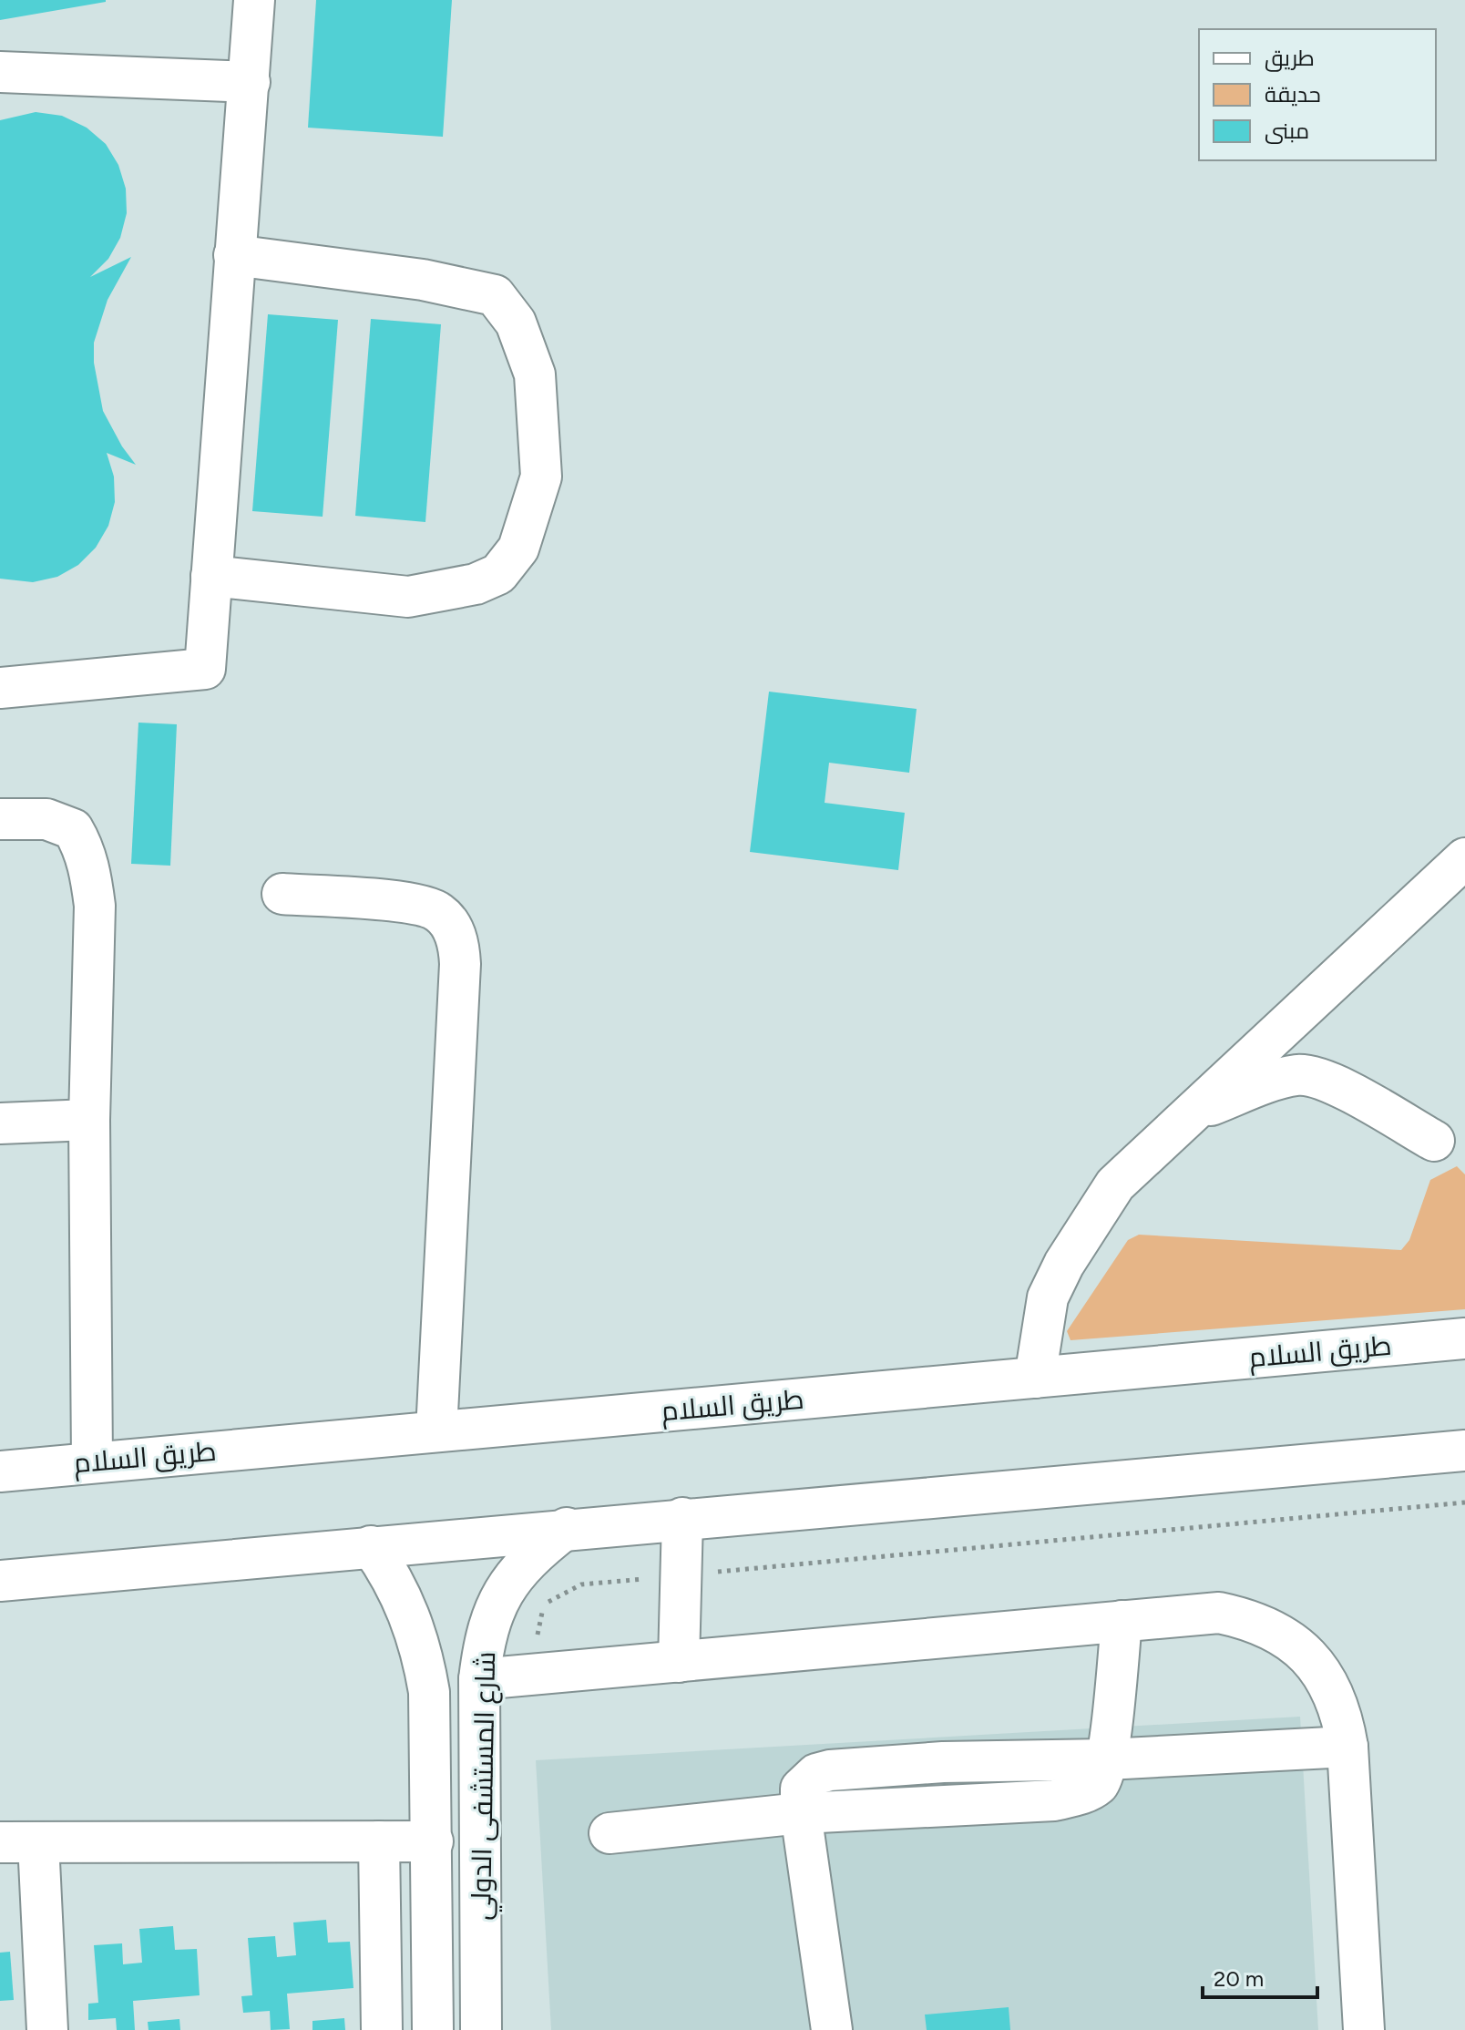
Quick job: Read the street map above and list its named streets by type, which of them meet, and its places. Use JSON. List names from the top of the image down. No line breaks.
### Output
{"streets":{"main road":["طريق السلام","شارع المستشفى الدولي"]},"legend":["طريق","حديقة","مبنى"],"scale_bar":"20 m"}
